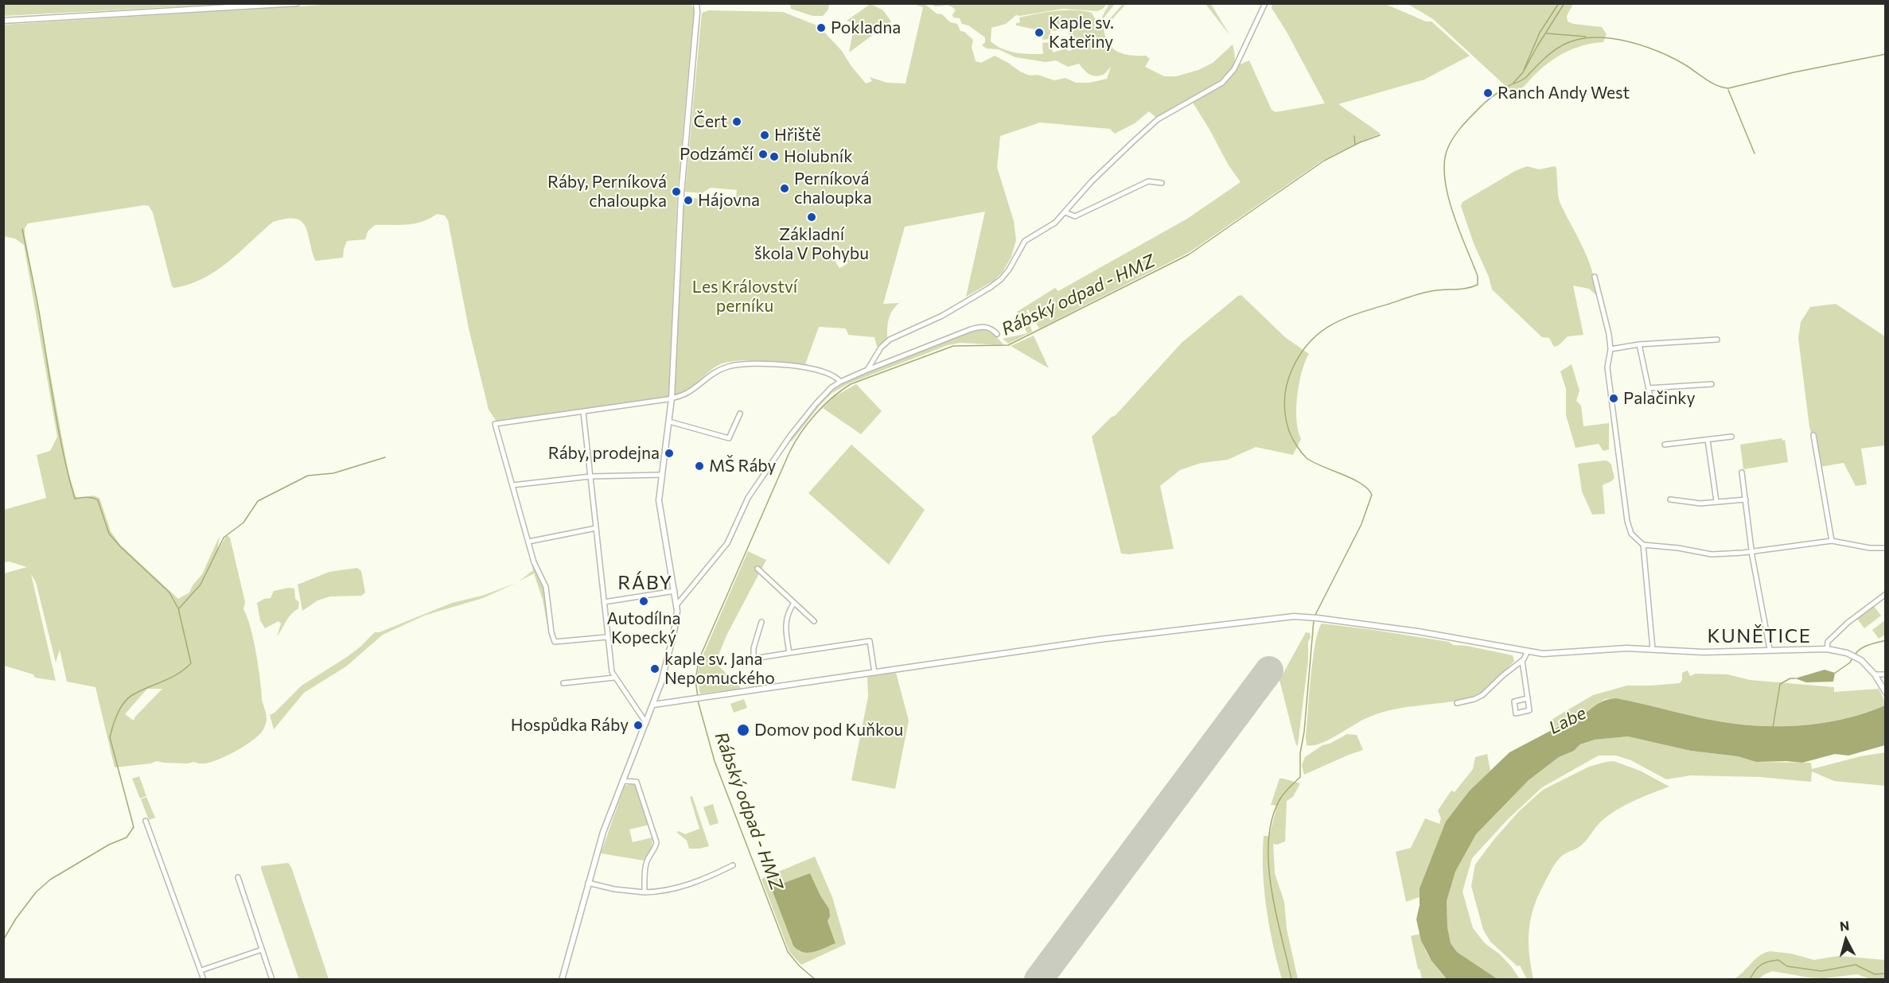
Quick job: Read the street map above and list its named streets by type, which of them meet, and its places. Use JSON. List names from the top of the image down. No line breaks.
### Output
{"districts":["RÁBY","KUNĚTICE"],"water":["Rábský odpad - HMZ","Labe"],"parks":["Les Království perníku"],"places":["Pokladna","Kaple sv. Kateřiny","Ranch Andy West","Čert","Hřiště","Podzámčí","Holubník","Perníková chaloupka","Ráby, Perníková chaloupka","Hájovna","Základní škola V Pohybu","Palačinky","Ráby, prodejna","MŠ Ráby","Autodílna Kopecký","kaple sv. Jana Nepomuckého","Hospůdka Ráby","Domov pod Kuňkou"],"north":"top"}
